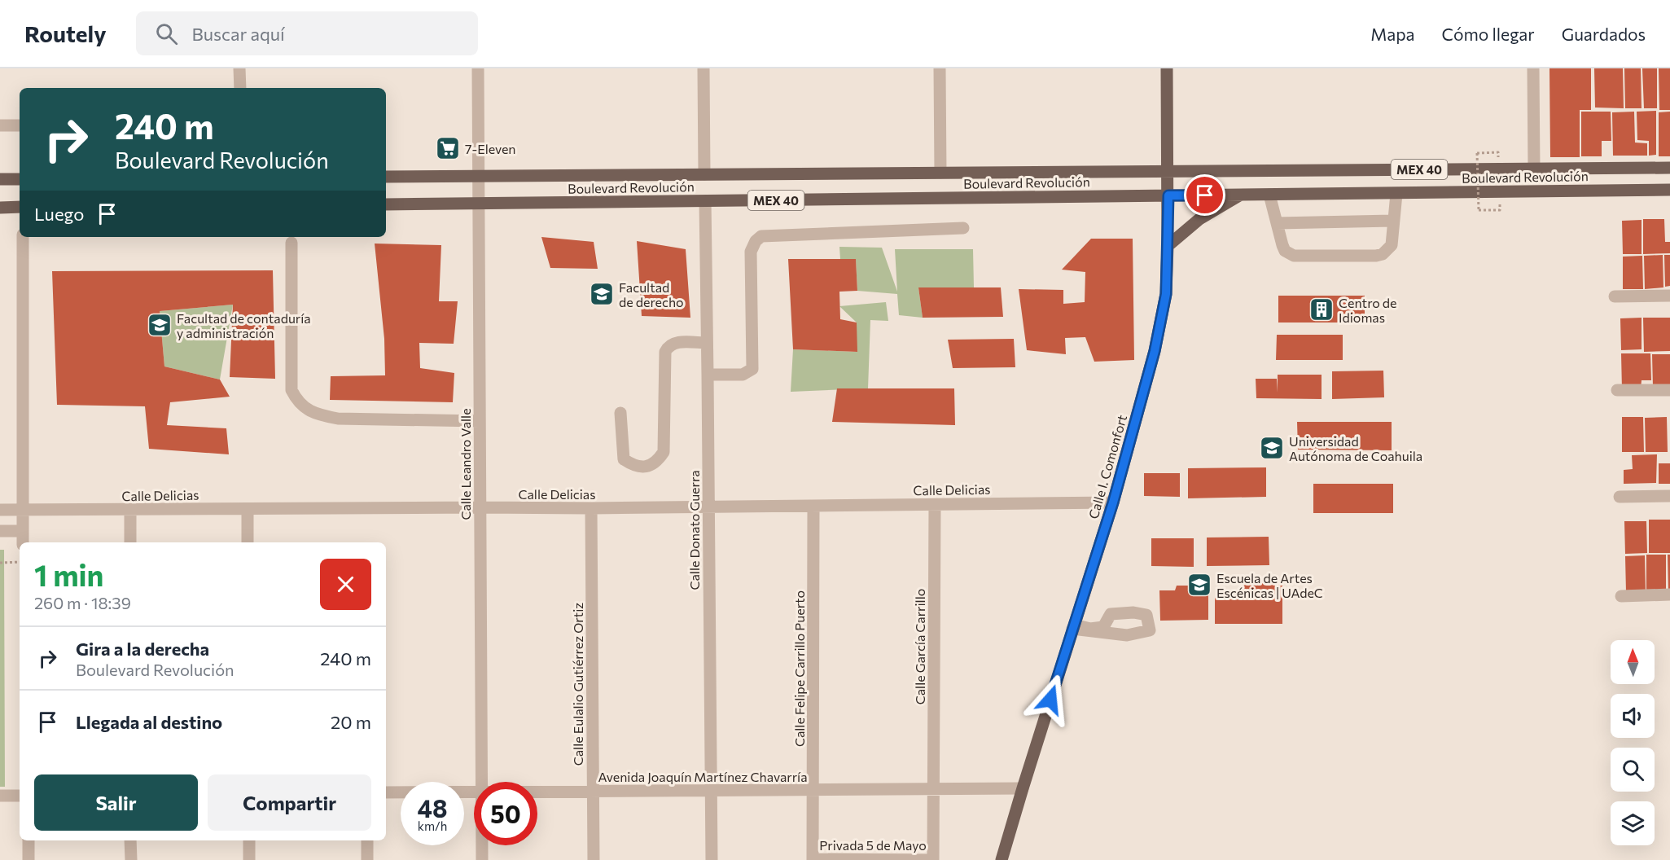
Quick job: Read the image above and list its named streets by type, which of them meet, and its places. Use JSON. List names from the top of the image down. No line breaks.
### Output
{"streets":{"main road":["MEX 40","Boulevard Revolución","Calle I. Comonfort"],"street":["Calle Leandro Valle","Calle Delicias","Calle Donato Guerra","Calle García Carrillo","Calle Felipe Carrillo Puerto","Calle Eulalio Gutiérrez Ortiz","Avenida Joaquín Martínez Chavarría","Privada 5 de Mayo"]},"crossings":[["MEX 40","Calle Leandro Valle"],["MEX 40","Calle I. Comonfort"],["Boulevard Revolución","Calle Leandro Valle"],["Boulevard Revolución","Calle I. Comonfort"],["Boulevard Revolución","Calle Donato Guerra"],["Calle Leandro Valle","Calle Delicias"],["Calle I. Comonfort","Calle Delicias"],["Calle I. Comonfort","Avenida Joaquín Martínez Chavarría"],["Calle Delicias","Calle Donato Guerra"],["Calle Delicias","Calle García Carrillo"],["Calle Delicias","Calle Felipe Carrillo Puerto"],["Calle Delicias","Calle Eulalio Gutiérrez Ortiz"],["Calle Donato Guerra","Avenida Joaquín Martínez Chavarría"],["Calle García Carrillo","Avenida Joaquín Martínez Chavarría"],["Calle García Carrillo","Privada 5 de Mayo"],["Calle Felipe Carrillo Puerto","Avenida Joaquín Martínez Chavarría"],["Calle Felipe Carrillo Puerto","Privada 5 de Mayo"],["Calle Eulalio Gutiérrez Ortiz","Avenida Joaquín Martínez Chavarría"]],"places":{"supermarket":["7-Eleven"],"school or university":["Facultad de derecho","Facultad de contaduría y administración","Universidad Autónoma de Coahuila","Escuela de Artes Escénicas | UAdeC"],"building":["Centro de Idiomas"]},"north":"top","page":{"header":"Routely","search":"Buscar aquí","nav":["Mapa","Cómo llegar","Guardados"],"turn":["240 m","Boulevard Revolución"],"then":"Luego","heading":["1 min","260 m · 18:39"],"list":[{"name":"Gira a la derecha","note":"Boulevard Revolución","value":"240 m"},{"name":"Llegada al destino","value":"20 m"}],"buttons":["Salir","Compartir"],"speed":"48 km/h","limit":"50"}}
